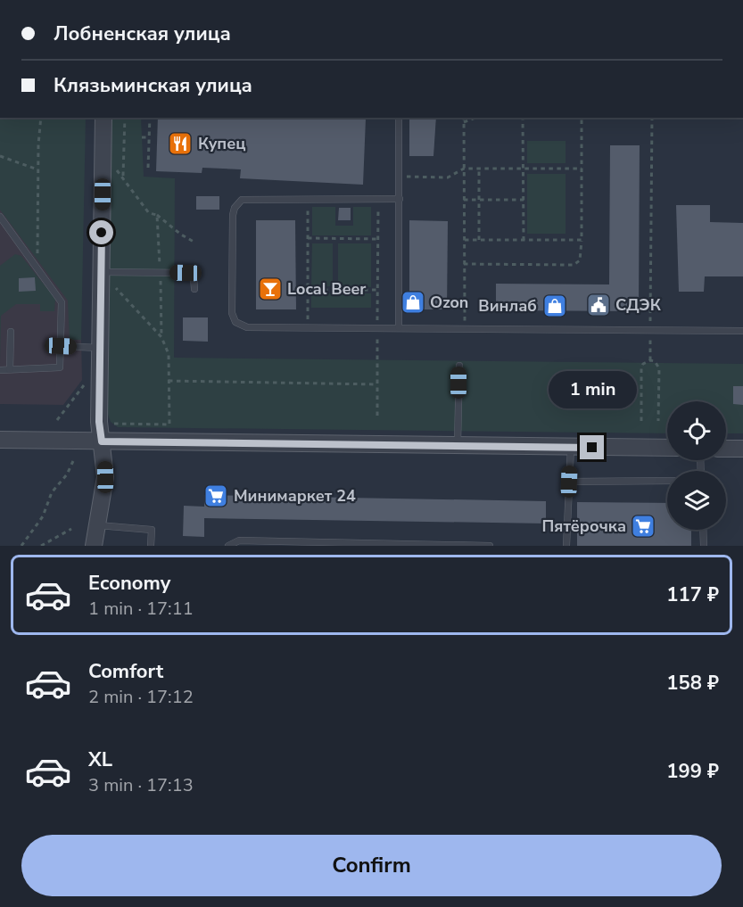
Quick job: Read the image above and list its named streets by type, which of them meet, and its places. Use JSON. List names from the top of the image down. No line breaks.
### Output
{"places":{"restaurant":["Купец"],"bar":["Local Beer"],"shop":["Ozon","Винлаб"],"public building":["СДЭК"],"supermarket":["Минимаркет 24","Пятёрочка"]},"page":{"banner":["Лобненская улица","Клязьминская улица"],"bubble":"1 min","list":[{"name":"Economy","note":"1 min · 17:11","value":"117 ₽"},{"name":"Comfort","note":"2 min · 17:12","value":"158 ₽"},{"name":"XL","note":"3 min · 17:13","value":"199 ₽"}],"buttons":"Confirm"}}
